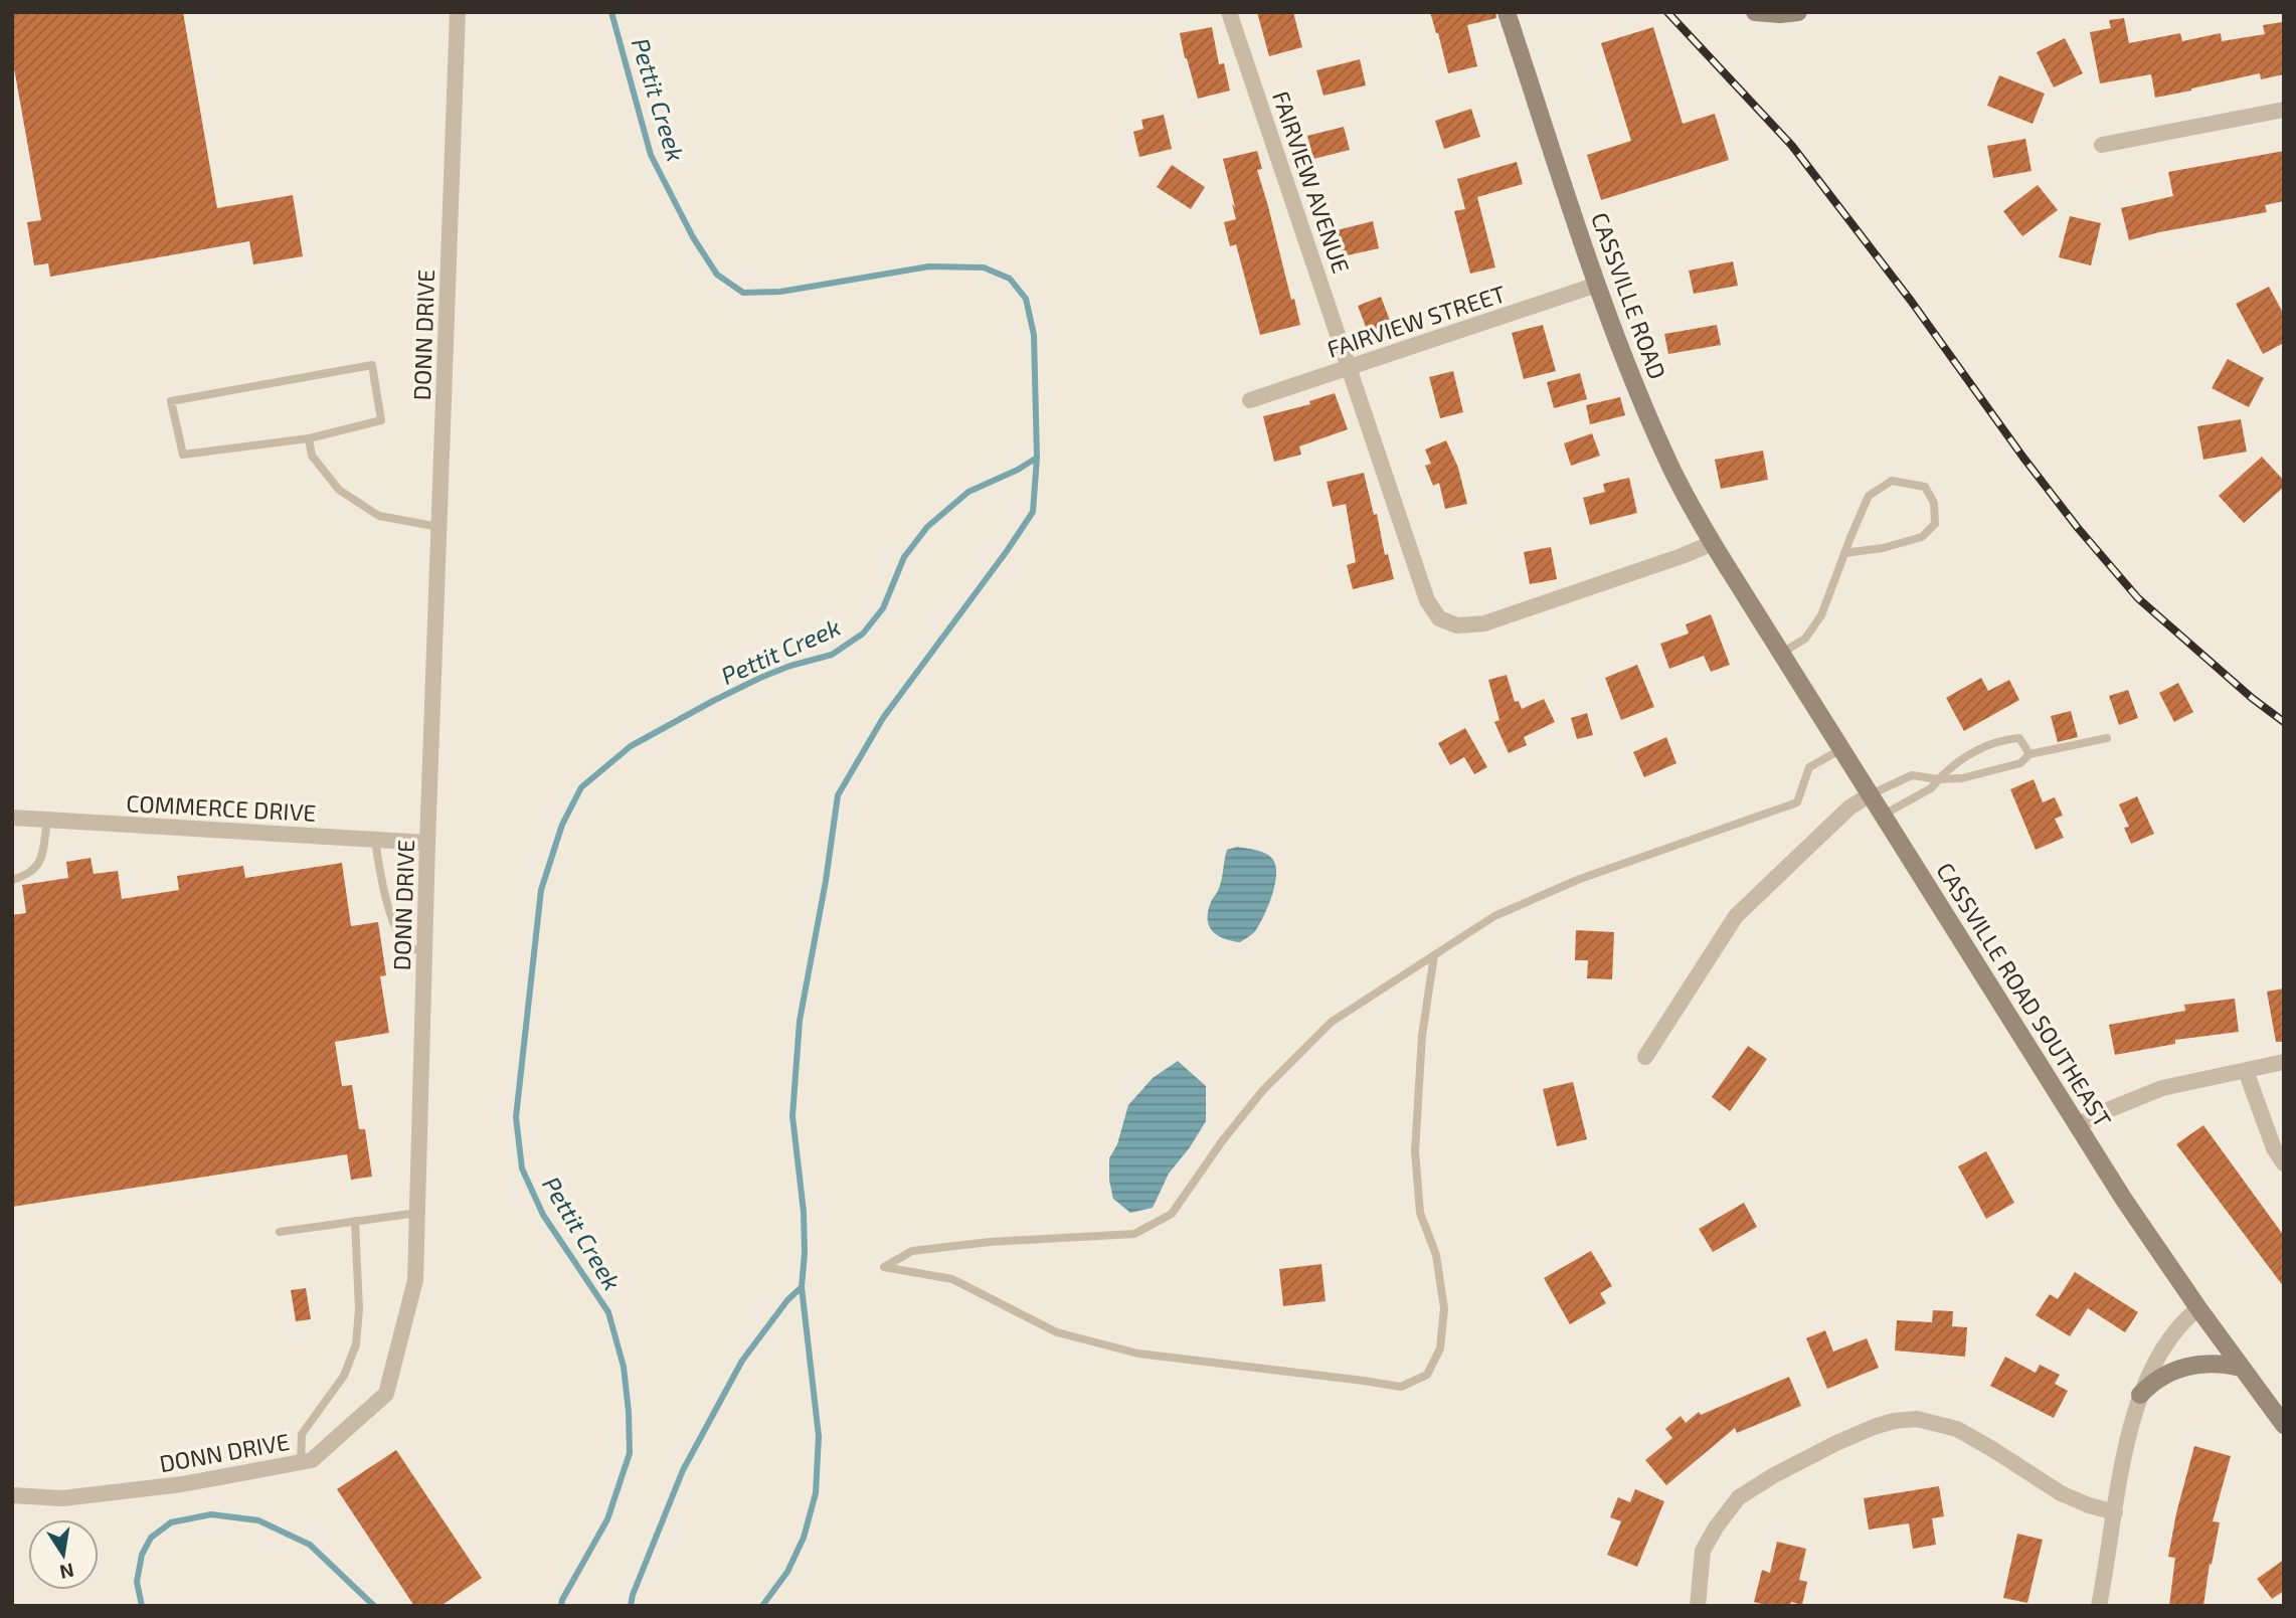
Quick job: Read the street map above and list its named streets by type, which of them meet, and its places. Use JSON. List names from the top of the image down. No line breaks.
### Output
{"streets":{"main road":["CASSVILLE ROAD","CASSVILLE ROAD SOUTHEAST"],"street":["FAIRVIEW AVENUE","FAIRVIEW STREET","DONN DRIVE","COMMERCE DRIVE"]},"crossings":[["FAIRVIEW AVENUE","CASSVILLE ROAD"],["FAIRVIEW AVENUE","FAIRVIEW STREET"],["CASSVILLE ROAD","FAIRVIEW STREET"],["CASSVILLE ROAD","CASSVILLE ROAD SOUTHEAST"],["DONN DRIVE","COMMERCE DRIVE"]],"water":["Pettit Creek"],"north":"bottom"}
